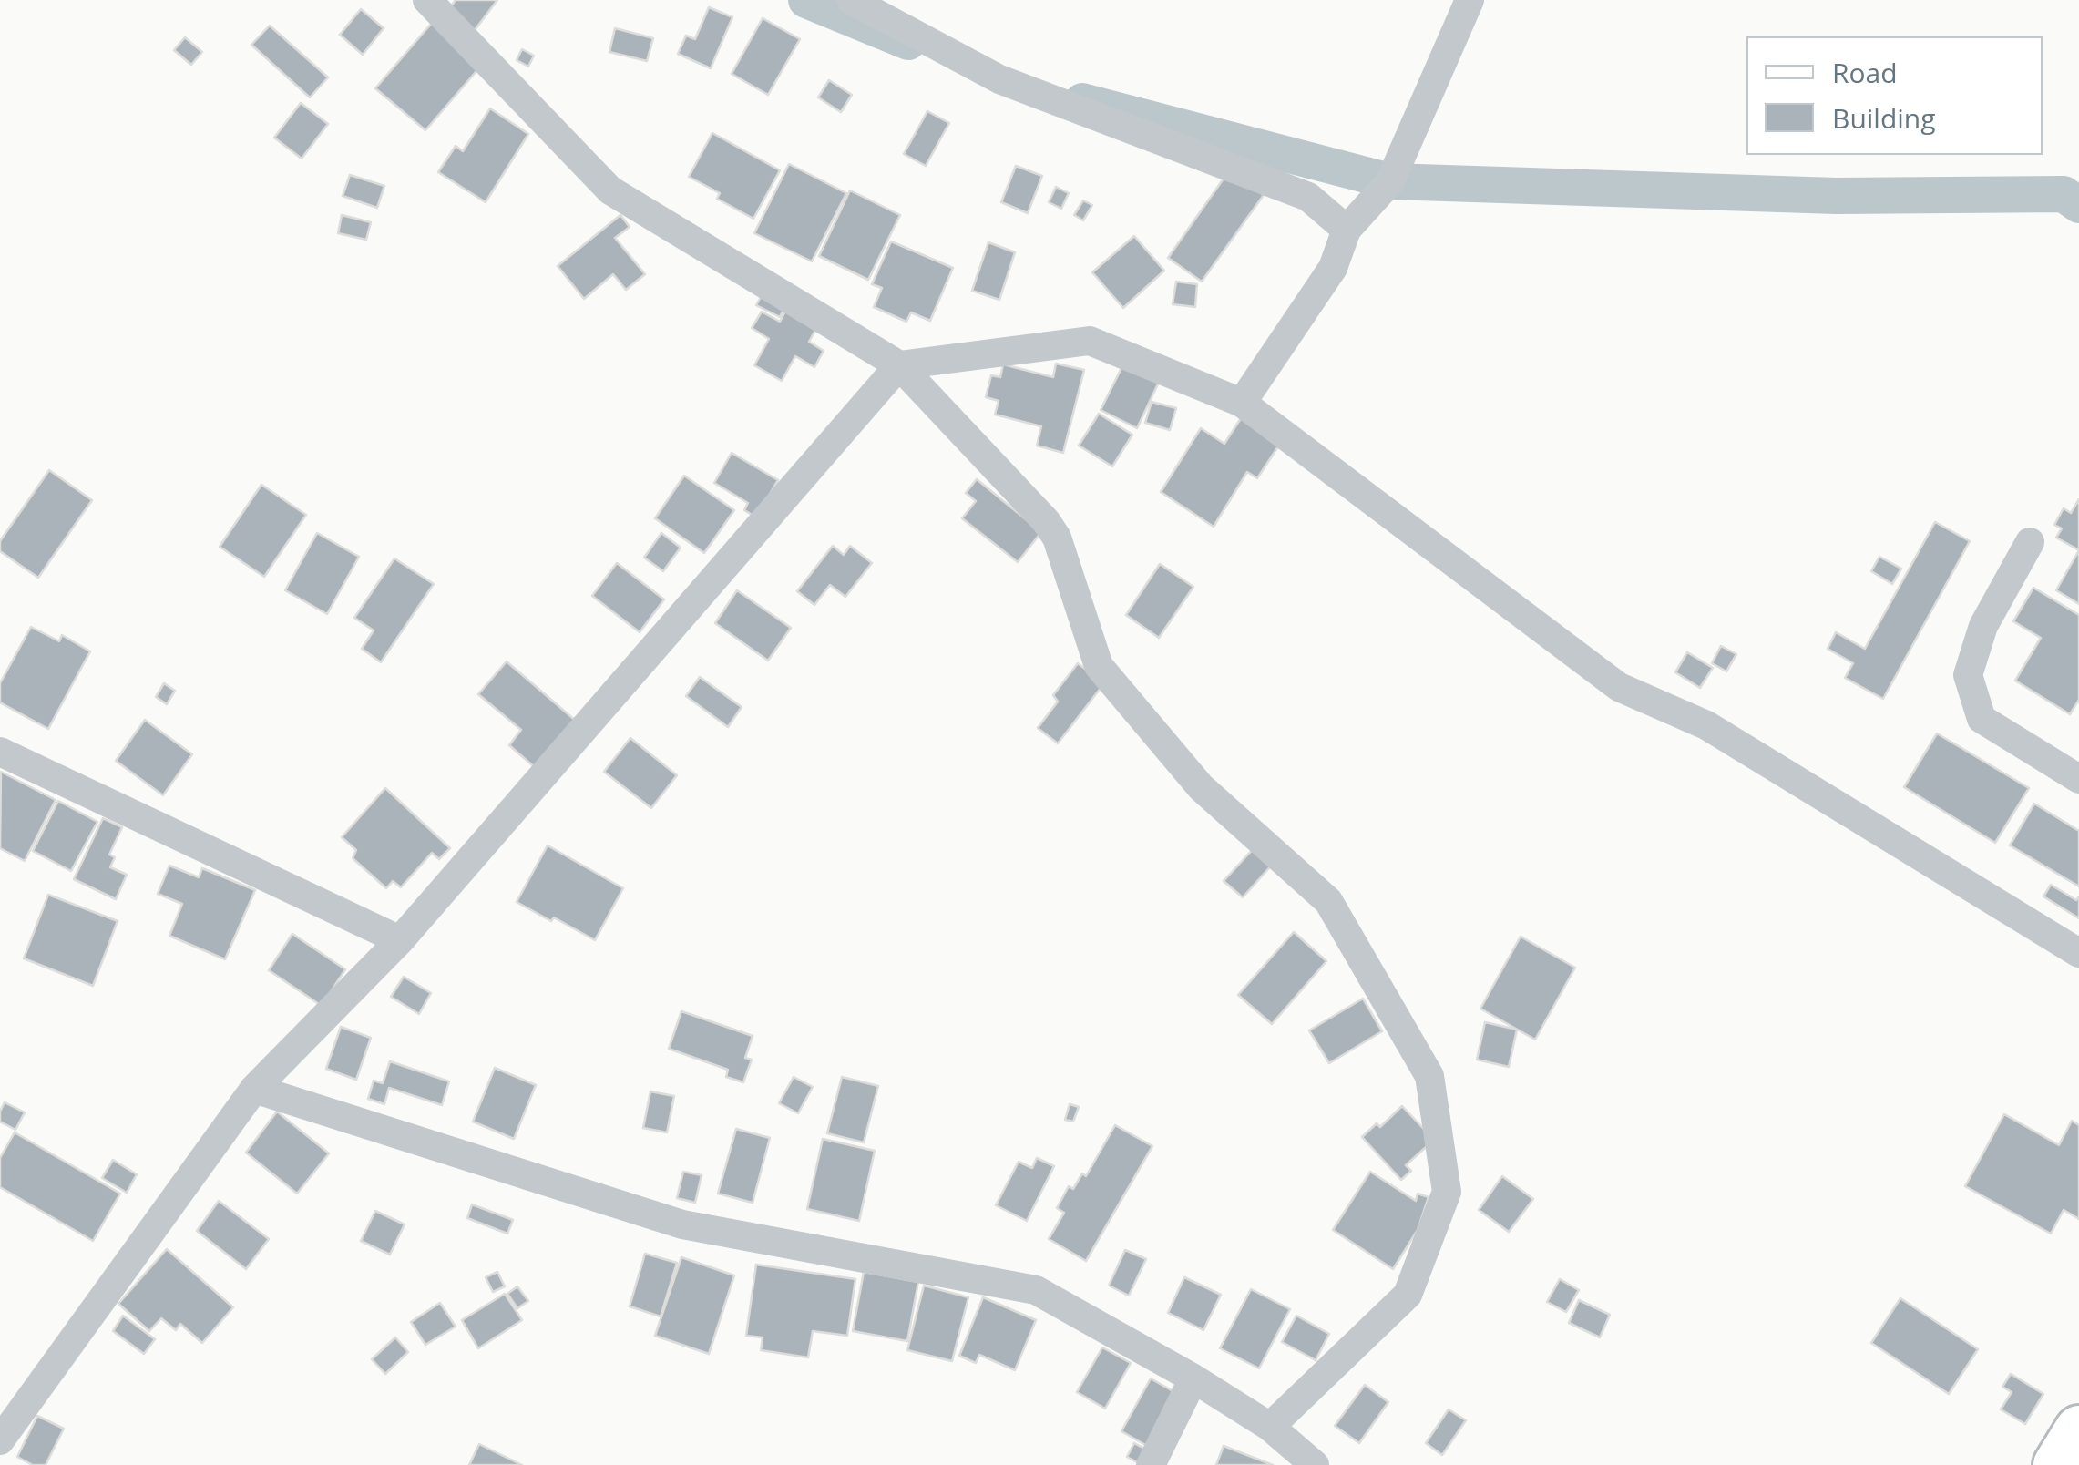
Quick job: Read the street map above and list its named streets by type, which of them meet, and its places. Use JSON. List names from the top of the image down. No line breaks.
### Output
{"legend":["Road","Building"]}
